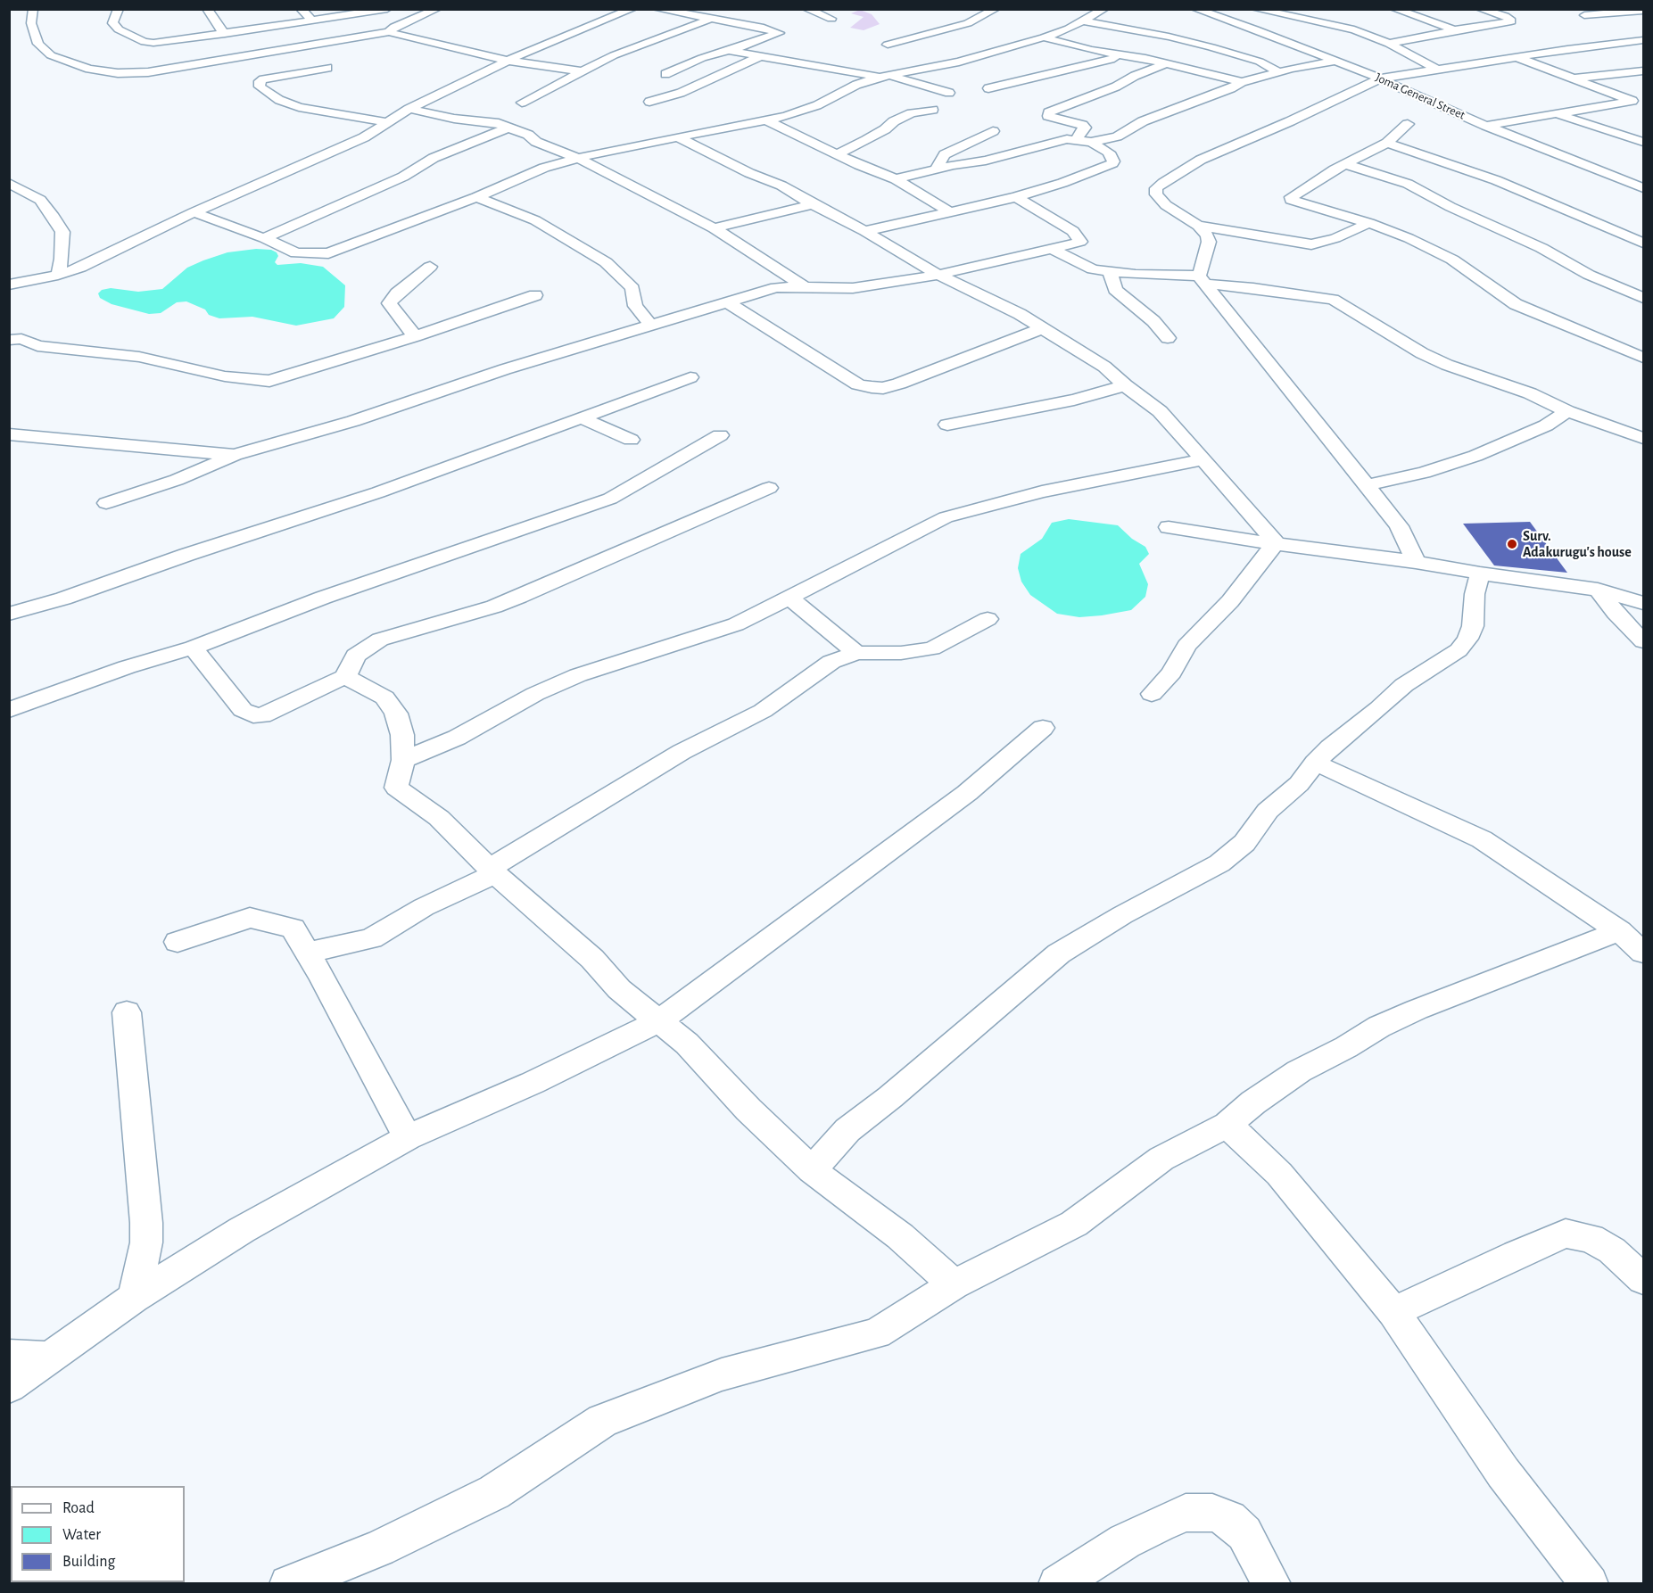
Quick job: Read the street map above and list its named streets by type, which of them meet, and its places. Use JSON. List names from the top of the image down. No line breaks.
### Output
{"streets":{"street":["Joma General Street"]},"places":["Surv. Adakurugu's house"],"legend":["Road","Water","Building"]}
